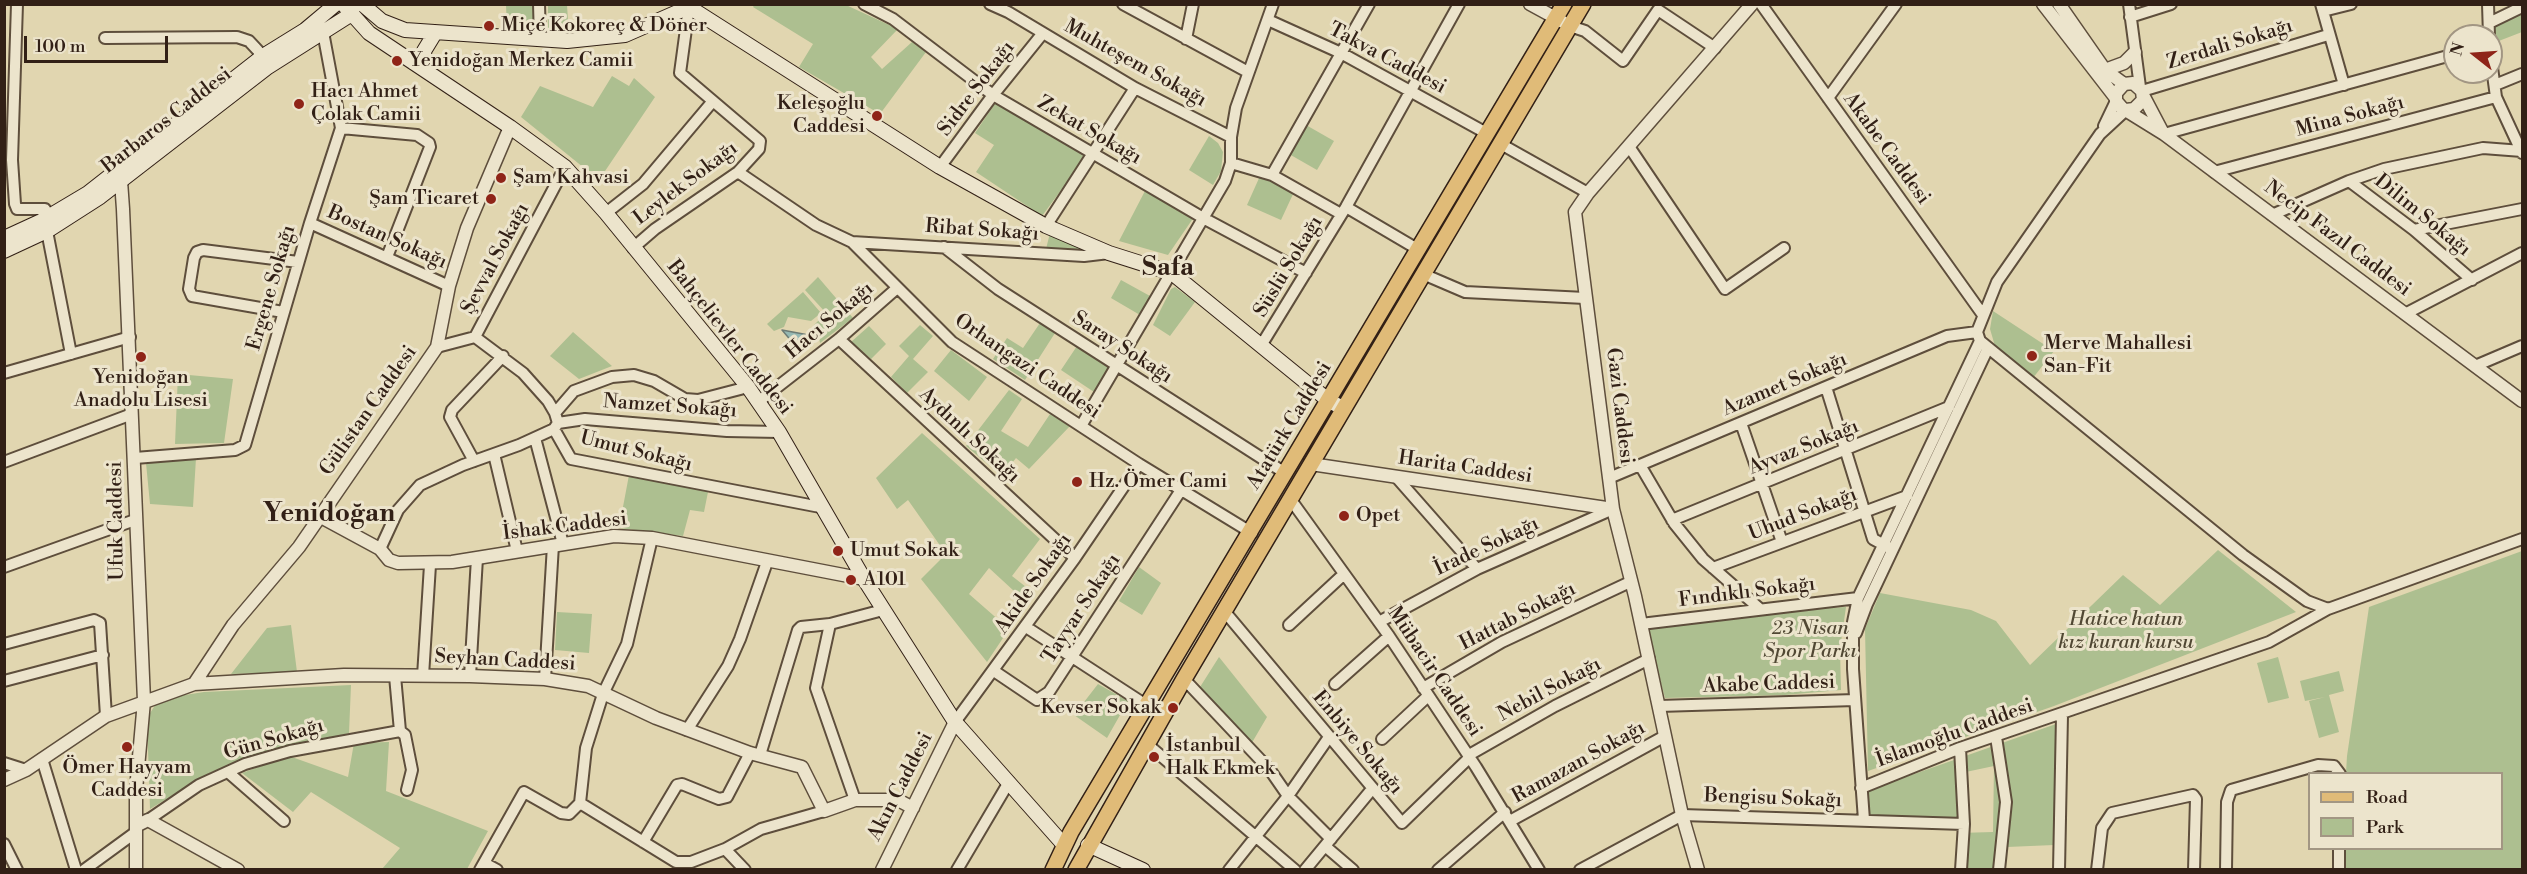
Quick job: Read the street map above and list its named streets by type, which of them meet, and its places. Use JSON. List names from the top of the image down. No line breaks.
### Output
{"streets":{"main road":["Barbaros Caddesi","Bahçelievler Caddesi","Atatürk Caddesi"],"street":["Zerdali Sokağı","Takva Caddesi","Muhteşem Sokağı","Sidre Sokağı","Mina Sokağı","Zekat Sokağı","Akabe Caddesi","Leylek Sokağı","Dilim Sokağı","Ribat Sokağı","Bostan Sokağı","Necip Fazıl Caddesi","Şevval Sokağı","Süslü Sokağı","Ergene Sokağı","Hacı Sokağı","Saray Sokağı","Orhangazi Caddesi","Azamet Sokağı","Gazi Caddesi","Namzet Sokağı","Gülistan Caddesi","Aydınlı Sokağı","Ayvaz Sokağı","Umut Sokağı","Harita Caddesi","Uhud Sokağı","Ufuk Caddesi","İshak Caddesi","İrade Sokağı","Akide Sokağı","Fındıklı Sokağı","Tayyar Sokağı","Hattab Sokağı","Seyhan Caddesi","Mübacir Caddesi","Nebil Sokağı","İslamoğlu Caddesi","Gün Sokağı","Enbiye Sokağı","Ramazan Sokağı","Akın Caddesi","Bengisu Sokağı"]},"crossings":[["Takva Caddesi","Süslü Sokağı"],["Takva Caddesi","Gazi Caddesi"],["Takva Caddesi","Atatürk Caddesi"],["Muhteşem Sokağı","Sidre Sokağı"],["Sidre Sokağı","Zekat Sokağı"],["Mina Sokağı","Necip Fazıl Caddesi"],["Barbaros Caddesi","Ergene Sokağı"],["Barbaros Caddesi","Bahçelievler Caddesi"],["Barbaros Caddesi","Ufuk Caddesi"],["Zekat Sokağı","Süslü Sokağı"],["Akabe Caddesi","Azamet Sokağı"],["Akabe Caddesi","Gazi Caddesi"],["Akabe Caddesi","Ayvaz Sokağı"],["Akabe Caddesi","Uhud Sokağı"],["Akabe Caddesi","Fındıklı Sokağı"],["Leylek Sokağı","Bahçelievler Caddesi"],["Leylek Sokağı","Orhangazi Caddesi"],["Ribat Sokağı","Saray Sokağı"],["Ribat Sokağı","Orhangazi Caddesi"],["Bostan Sokağı","Ergene Sokağı"],["Bostan Sokağı","Gülistan Caddesi"],["Şevval Sokağı","Bahçelievler Caddesi"],["Şevval Sokağı","Umut Sokağı"],["Süslü Sokağı","Atatürk Caddesi"],["Ergene Sokağı","Ufuk Caddesi"],["Hacı Sokağı","Bahçelievler Caddesi"],["Hacı Sokağı","Orhangazi Caddesi"],["Hacı Sokağı","Aydınlı Sokağı"],["Bahçelievler Caddesi","Namzet Sokağı"],["Bahçelievler Caddesi","Gülistan Caddesi"],["Bahçelievler Caddesi","Atatürk Caddesi"],["Bahçelievler Caddesi","Umut Sokağı"],["Bahçelievler Caddesi","İshak Caddesi"],["Bahçelievler Caddesi","Akide Sokağı"],["Bahçelievler Caddesi","Akın Caddesi"],["Saray Sokağı","Atatürk Caddesi"],["Orhangazi Caddesi","Atatürk Caddesi"],["Orhangazi Caddesi","Akide Sokağı"],["Orhangazi Caddesi","Tayyar Sokağı"],["Azamet Sokağı","Gazi Caddesi"],["Gazi Caddesi","Harita Caddesi"],["Gazi Caddesi","İrade Sokağı"],["Gazi Caddesi","Fındıklı Sokağı"],["Gazi Caddesi","Hattab Sokağı"],["Gazi Caddesi","Nebil Sokağı"],["Gazi Caddesi","Ramazan Sokağı"],["Gazi Caddesi","Bengisu Sokağı"],["Namzet Sokağı","Umut Sokağı"],["Gülistan Caddesi","İshak Caddesi"],["Gülistan Caddesi","Seyhan Caddesi"],["Atatürk Caddesi","Harita Caddesi"],["Atatürk Caddesi","Mübacir Caddesi"],["Atatürk Caddesi","Enbiye Sokağı"],["Aydınlı Sokağı","Akide Sokağı"],["Harita Caddesi","İrade Sokağı"],["Ufuk Caddesi","Seyhan Caddesi"],["Ufuk Caddesi","Gün Sokağı"],["İrade Sokağı","Mübacir Caddesi"],["Akide Sokağı","Tayyar Sokağı"],["Akide Sokağı","Akın Caddesi"],["Hattab Sokağı","Mübacir Caddesi"],["Mübacir Caddesi","Nebil Sokağı"],["Mübacir Caddesi","Enbiye Sokağı"],["Mübacir Caddesi","Ramazan Sokağı"],["Nebil Sokağı","Enbiye Sokağı"]],"districts":["Safa","Yenidoğan"],"parks":["Hatice hatun kız kuran kursu","23 Nisan Spor Parkı"],"places":["Miçé Kokoreç & Döner","Yenidoğan Merkez Camii","Hacı Ahmet Çolak Camii","Keleşoğlu Caddesi","Şam Kahvasi","Şam Ticaret","Merve Mahallesi San-Fit","Yenidoğan Anadolu Lisesi","Hz. Ömer Cami","Opet","Umut Sokak","A101","Kevser Sokak","Ömer Hayyam Caddesi","İstanbul Halk Ekmek"],"legend":["Road","Park"],"scale_bar":"100 m","north":"left"}
